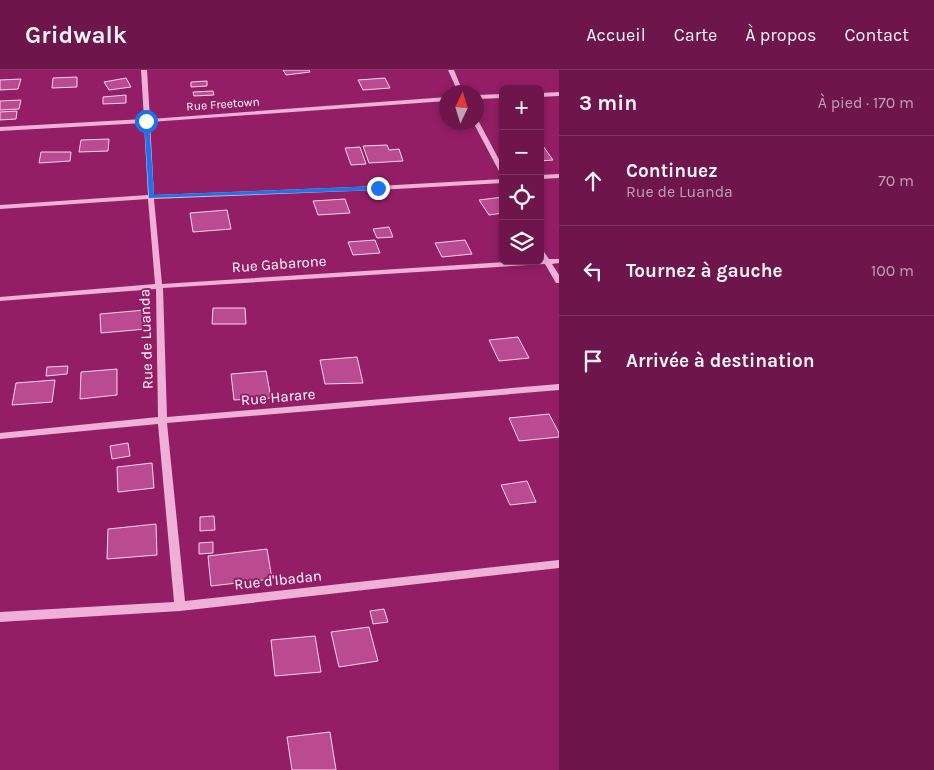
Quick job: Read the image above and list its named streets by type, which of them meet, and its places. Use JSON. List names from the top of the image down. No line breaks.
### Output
{"streets":{"street":["Rue Freetown","Rue Gabarone","Rue de Luanda","Rue Harare","Rue d'Ibadan"]},"crossings":[["Rue Freetown","Rue de Luanda"],["Rue Gabarone","Rue de Luanda"],["Rue de Luanda","Rue Harare"],["Rue de Luanda","Rue d'Ibadan"]],"north":"top","page":{"header":"Gridwalk","nav":["Accueil","Carte","À propos","Contact"],"heading":["3 min","À pied · 170 m"],"map_buttons":["+","−"],"list":[["Continuez","Rue de Luanda","70 m"],["Tournez à gauche","100 m"],"Arrivée à destination"]}}
